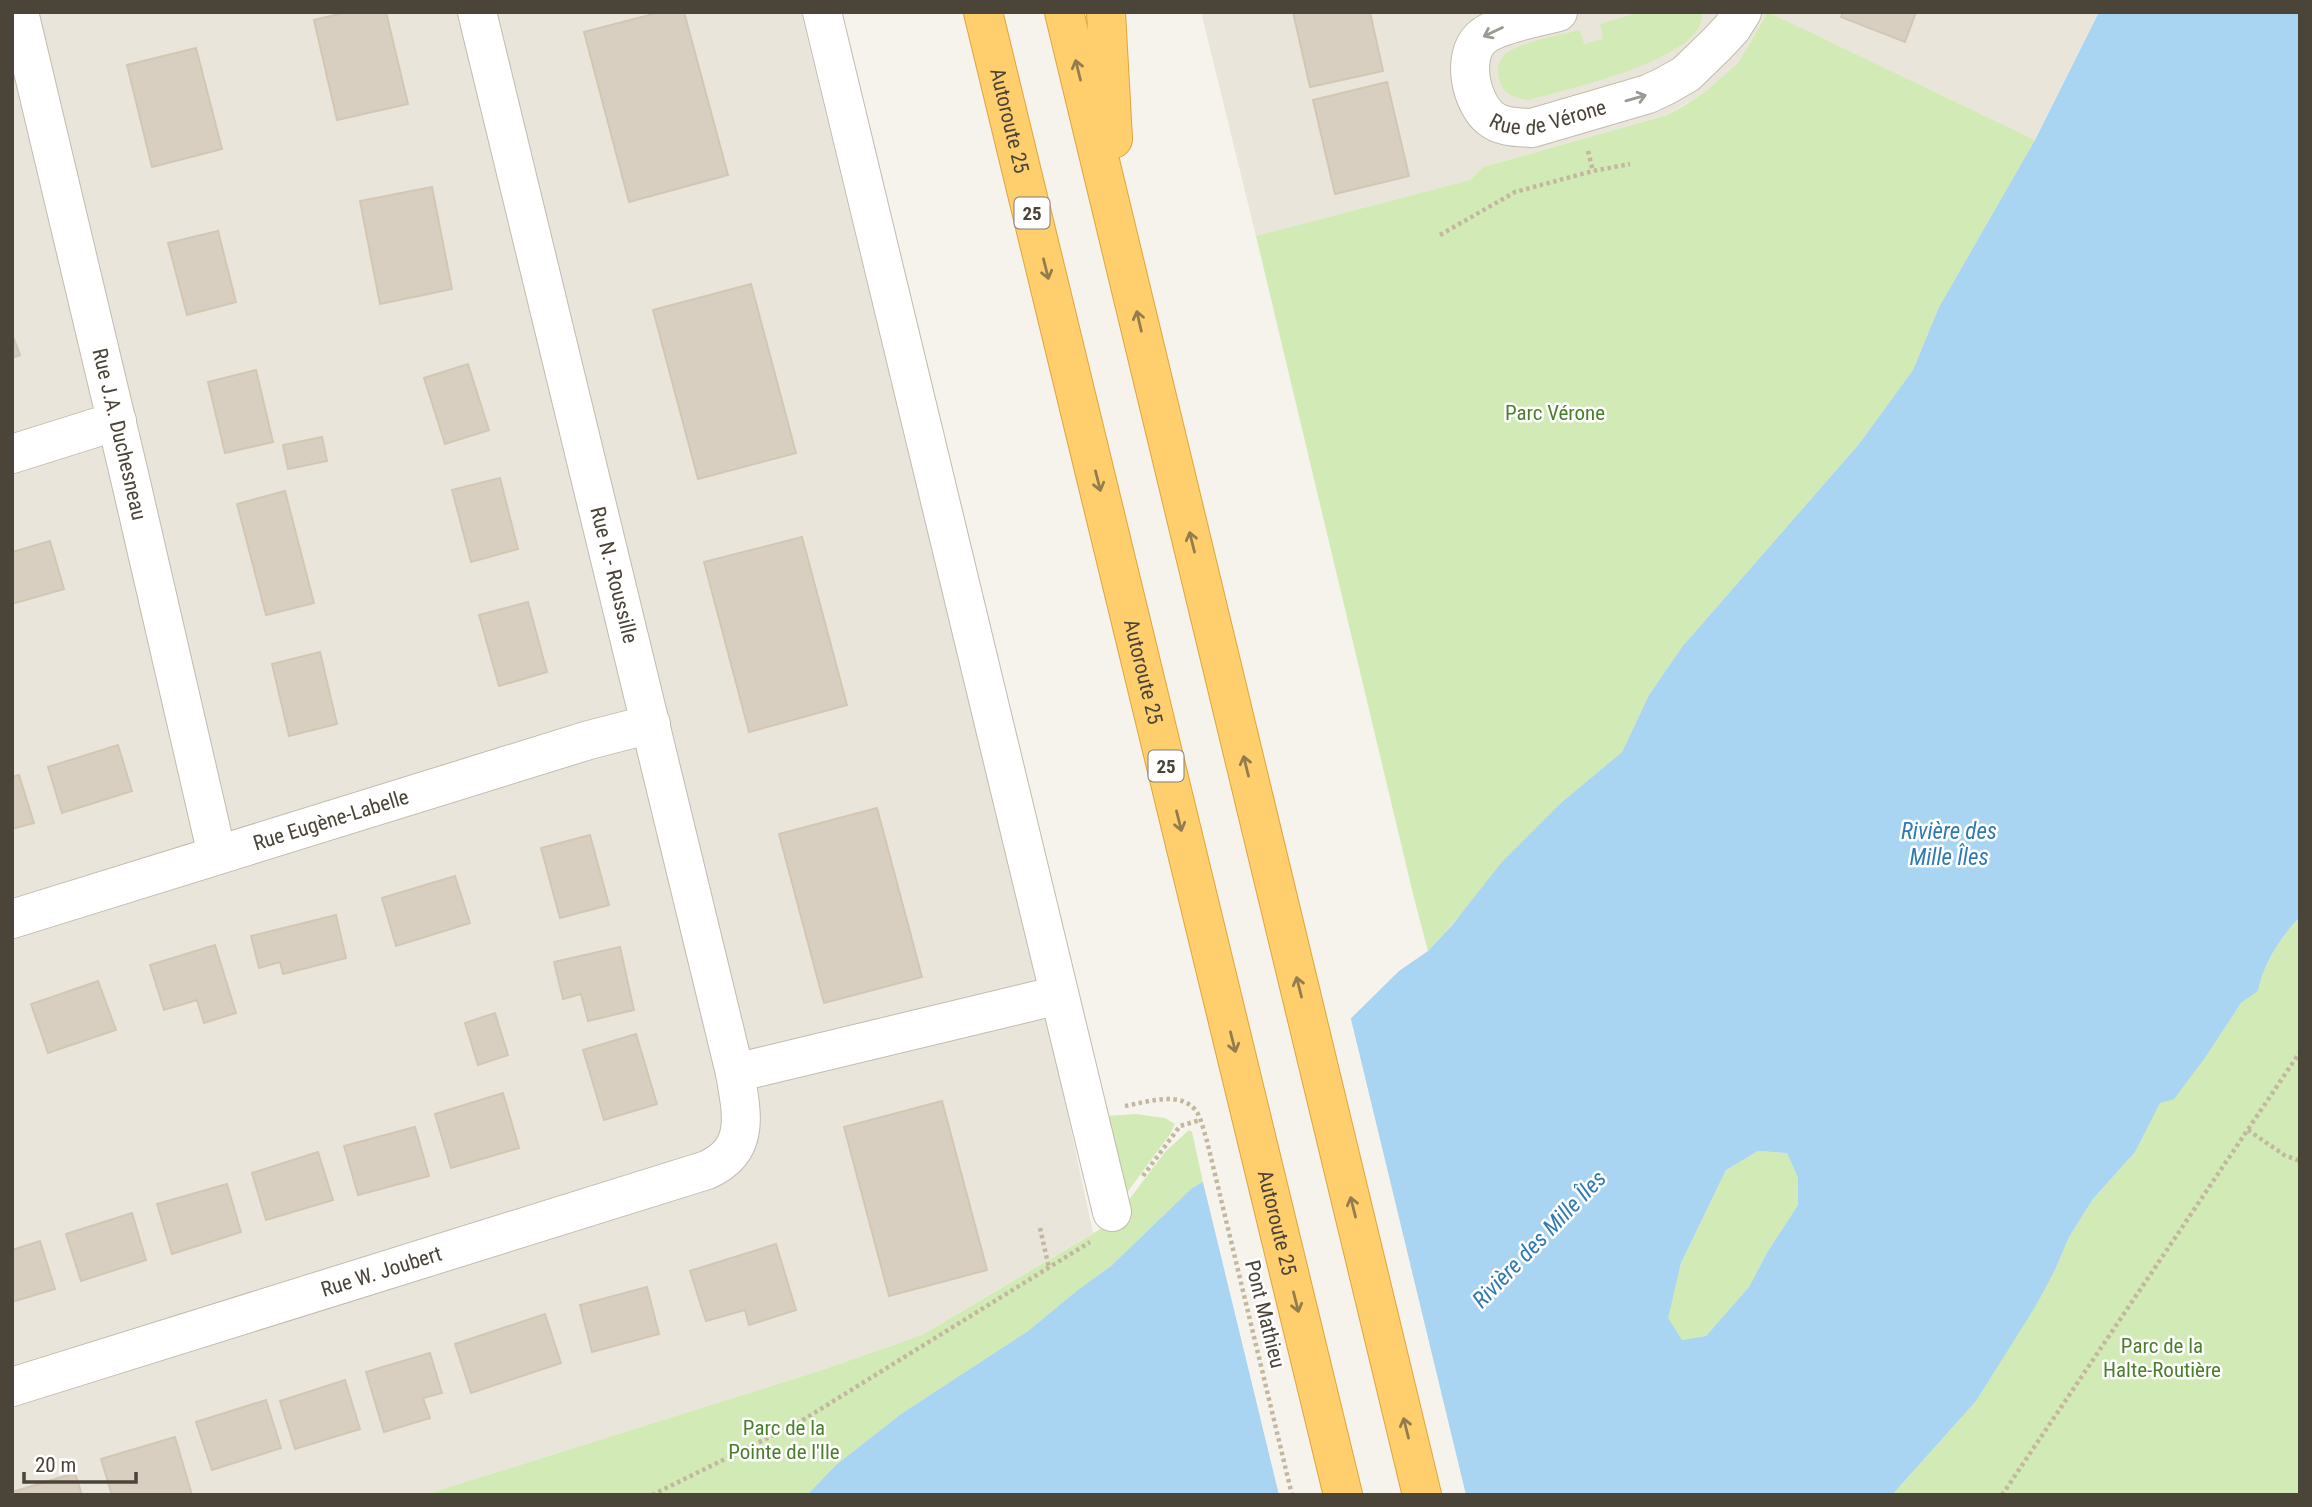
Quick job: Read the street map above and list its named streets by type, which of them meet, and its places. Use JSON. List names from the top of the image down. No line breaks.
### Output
{"streets":{"highway":["Autoroute 25","25"],"street":["Rue de Vérone","Rue J.A. Duchesneau","Rue N.- Roussille","Rue Eugène-Labelle","Rue W. Joubert"],"path":["Pont Mathieu"]},"crossings":[["Rue J.A. Duchesneau","Rue Eugène-Labelle"],["Rue N.- Roussille","Rue Eugène-Labelle"],["Rue N.- Roussille","Rue W. Joubert"]],"water":["Rivière des Mille Îles"],"parks":["Parc Vérone","Parc de la Halte-Routière","Parc de la Pointe de l'Ile"],"scale_bar":"20 m"}
